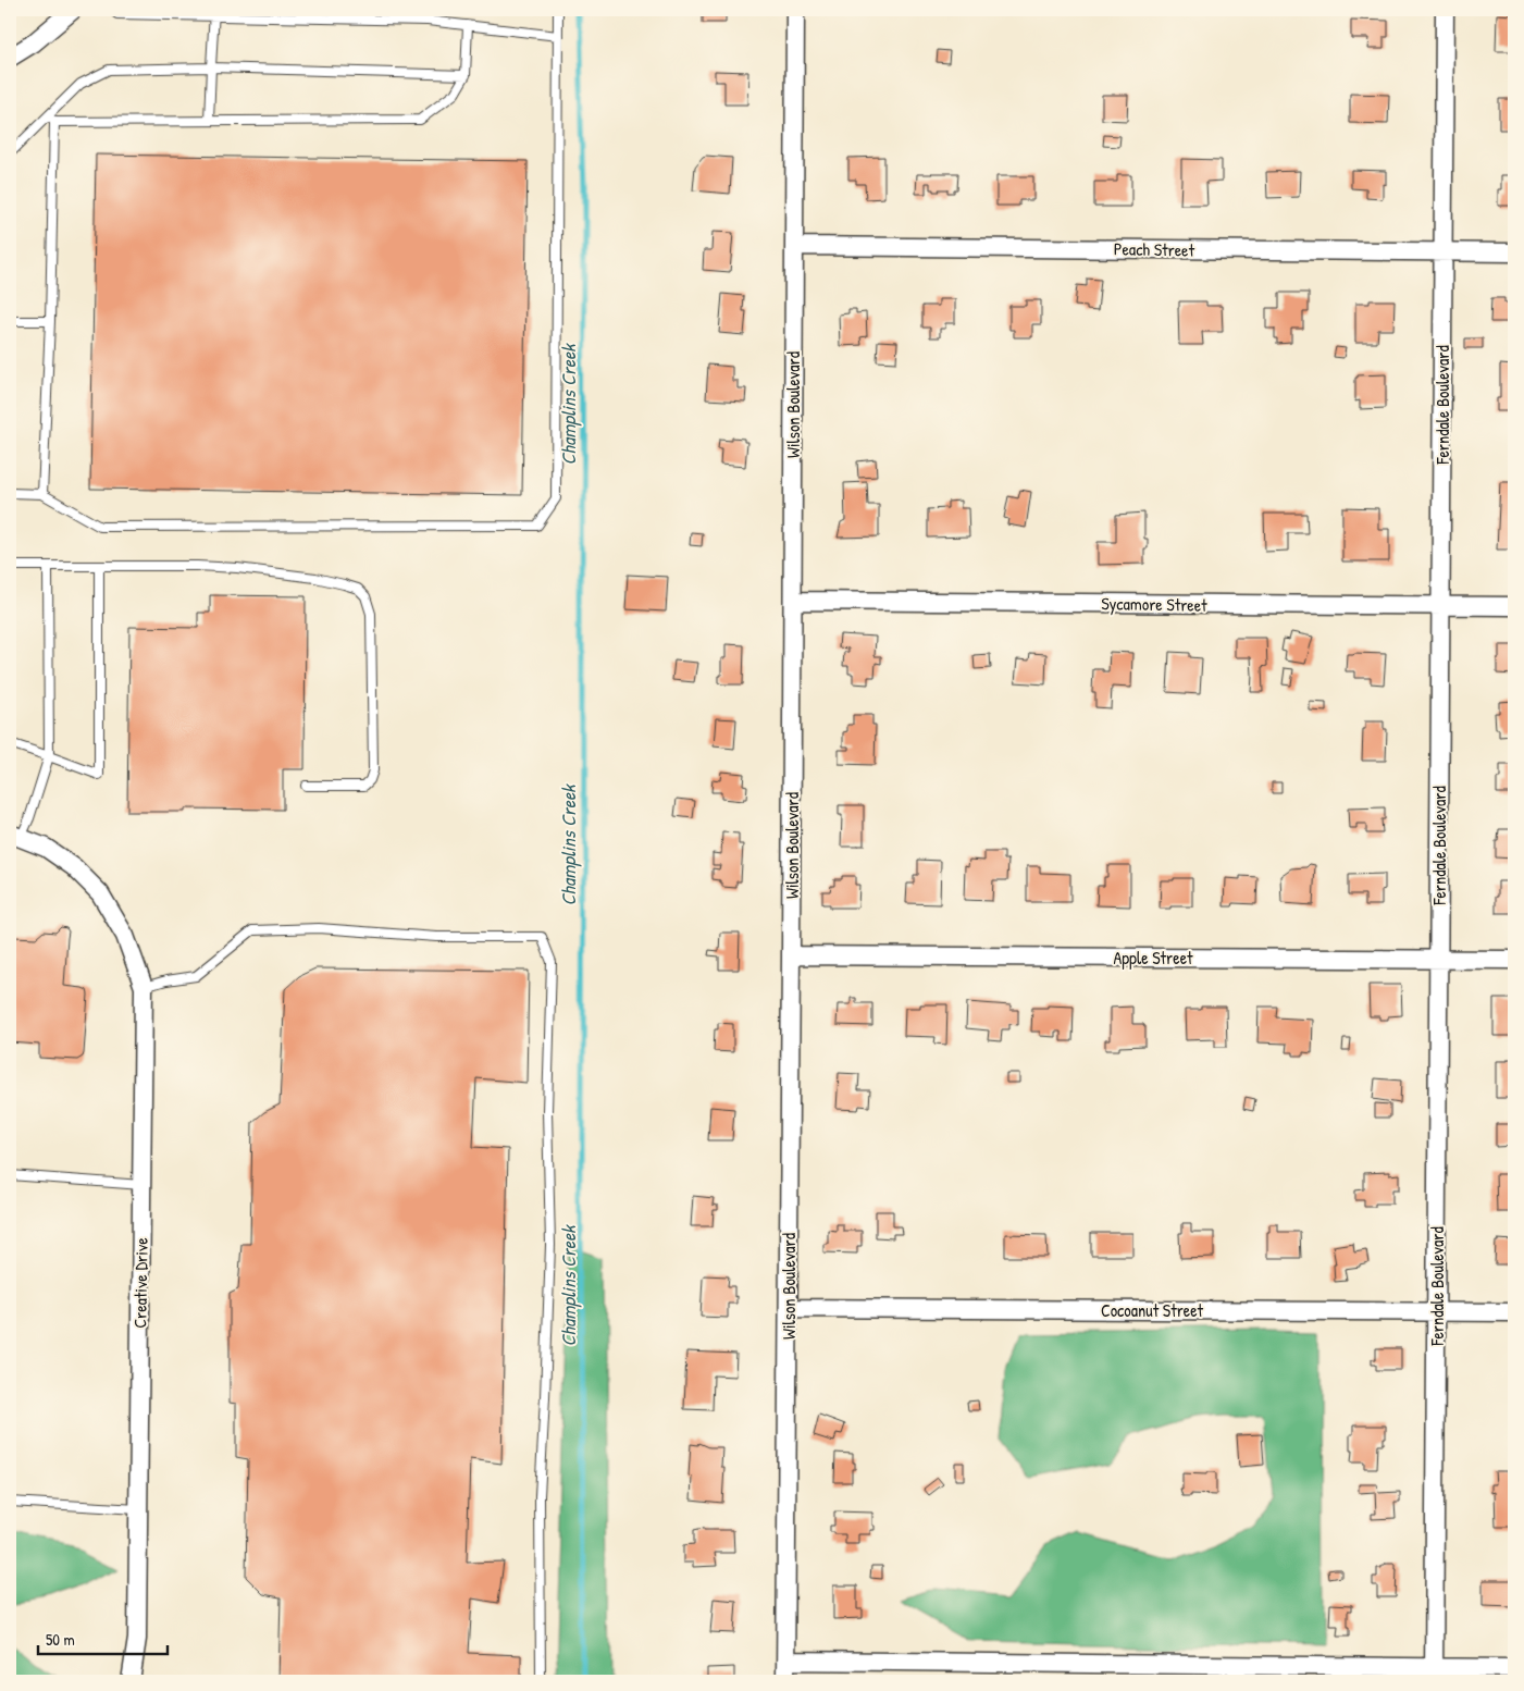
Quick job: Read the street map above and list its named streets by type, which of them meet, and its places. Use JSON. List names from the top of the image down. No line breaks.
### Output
{"streets":{"street":["Peach Street","Wilson Boulevard","Ferndale Boulevard","Sycamore Street","Apple Street","Creative Drive","Cocoanut Street"]},"crossings":[["Peach Street","Wilson Boulevard"],["Peach Street","Ferndale Boulevard"],["Wilson Boulevard","Sycamore Street"],["Wilson Boulevard","Apple Street"],["Wilson Boulevard","Cocoanut Street"],["Ferndale Boulevard","Sycamore Street"],["Ferndale Boulevard","Apple Street"],["Ferndale Boulevard","Cocoanut Street"]],"water":["Champlins Creek"],"scale_bar":"50 m"}
